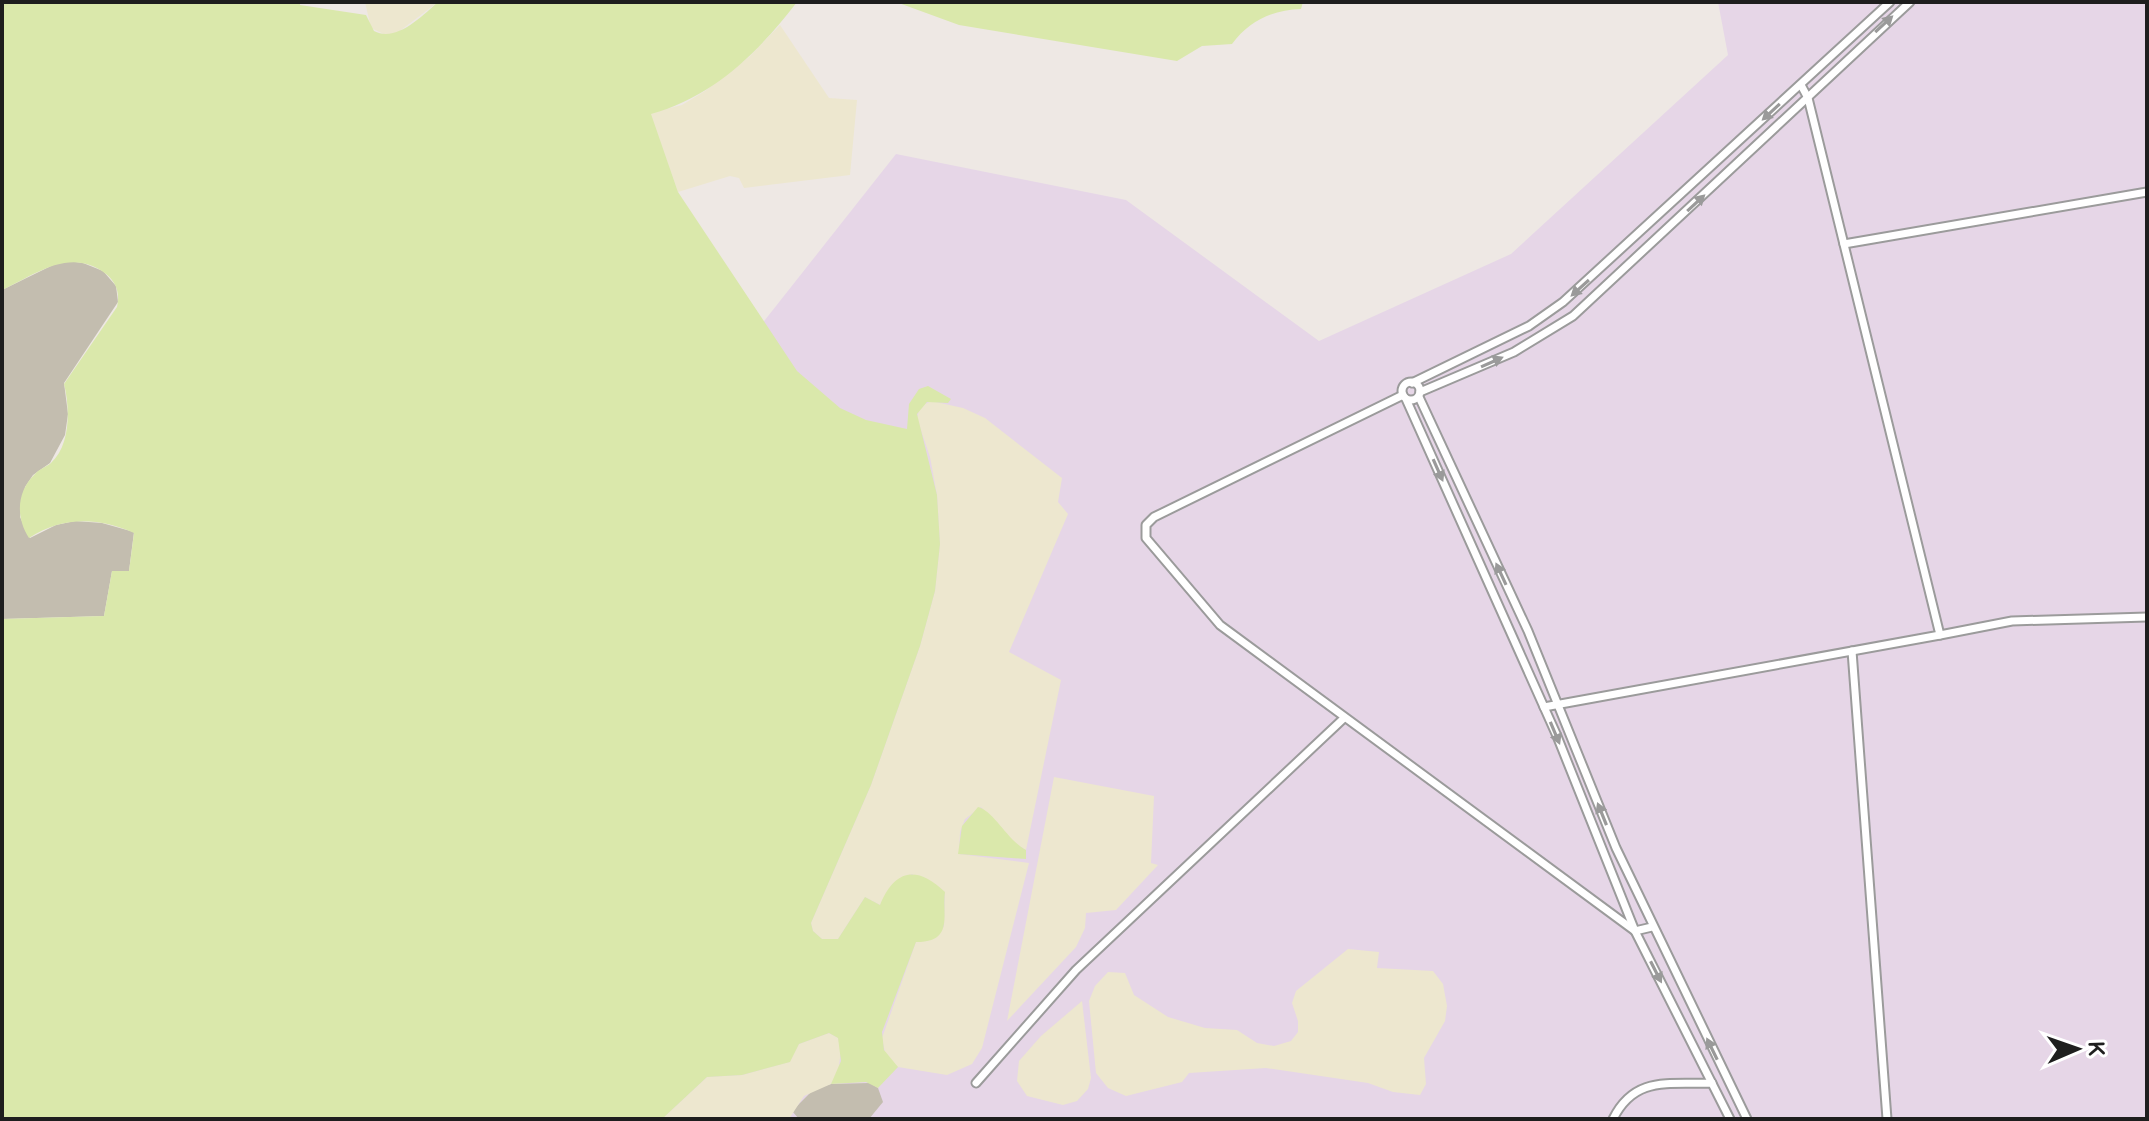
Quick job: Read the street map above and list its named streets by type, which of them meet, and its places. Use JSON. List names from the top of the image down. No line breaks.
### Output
{"north":"right"}
